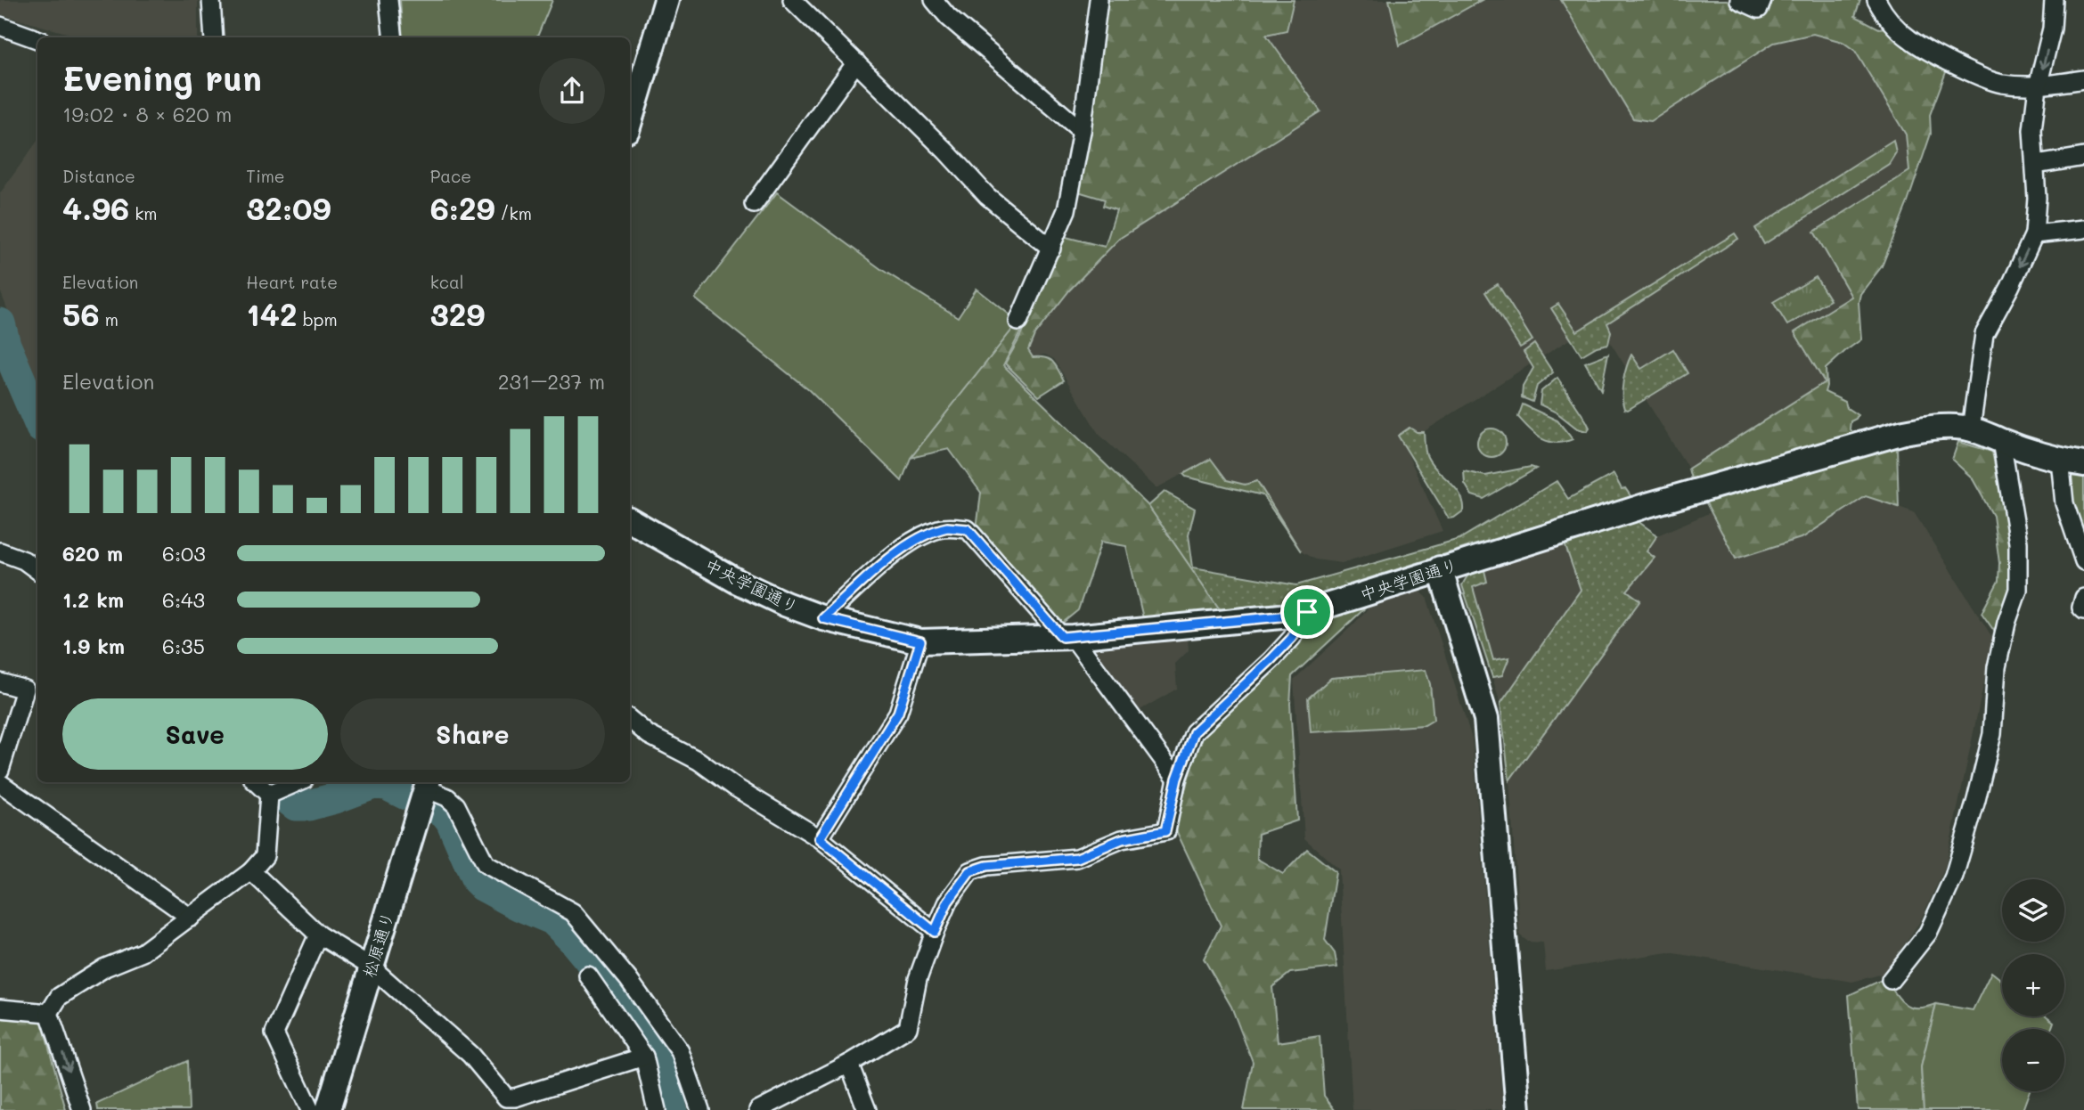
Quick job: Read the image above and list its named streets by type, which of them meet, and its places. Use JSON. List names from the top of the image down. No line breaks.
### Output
{"streets":{"street":["中央学園通り","松原通り"]},"page":{"heading":["Evening run","19:02 · 8 × 620 m"],"stats":[["Distance","4.96 km"],["Time","32:09"],["Pace","6:29 /km"],["Elevation","56 m"],["Heart rate","142 bpm"],["kcal","329"]],"chart":["Elevation","231–237 m"],"list":[{"name":"620 m","note":"6:03"},{"name":"1.2 km","note":"6:43"},{"name":"1.9 km","note":"6:35"}],"buttons":["Save","Share"],"map_buttons":["+","−"]}}
